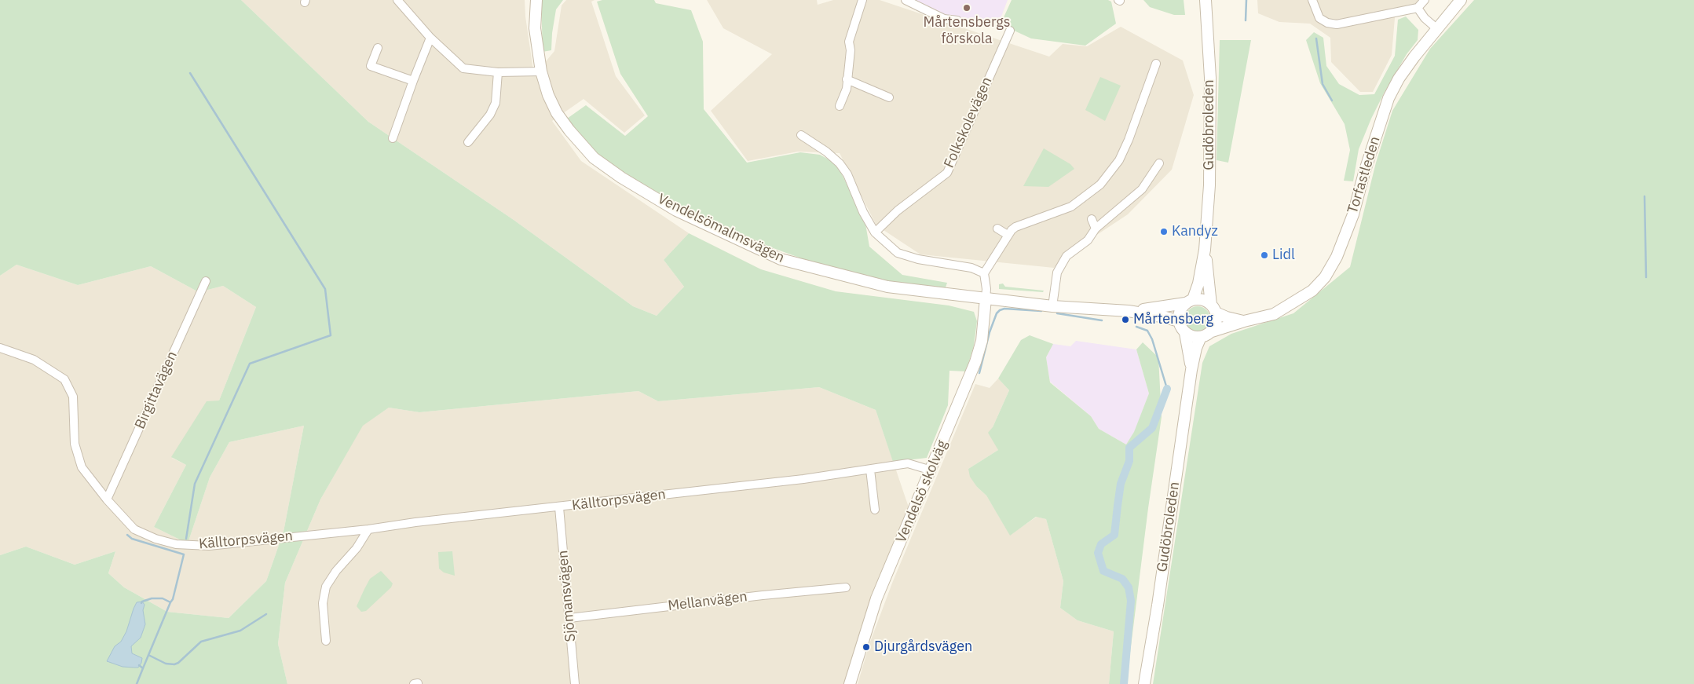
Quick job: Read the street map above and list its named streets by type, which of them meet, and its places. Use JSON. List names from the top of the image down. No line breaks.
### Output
{"streets":{"street":["Folkskolevägen","Gudöbroleden","Torfastleden","Vendelsömalmsvägen","Birgittavägen","Vendelsö skolväg","Källtorpsvägen","Sjömansvägen","Mellanvägen"]},"crossings":[["Gudöbroleden","Torfastleden"],["Gudöbroleden","Vendelsömalmsvägen"],["Torfastleden","Vendelsömalmsvägen"],["Vendelsömalmsvägen","Vendelsö skolväg"],["Birgittavägen","Källtorpsvägen"],["Vendelsö skolväg","Källtorpsvägen"],["Källtorpsvägen","Sjömansvägen"],["Sjömansvägen","Mellanvägen"]],"places":["Mårtensbergs förskola","Kandyz","Lidl","Mårtensberg","Djurgårdsvägen"]}
